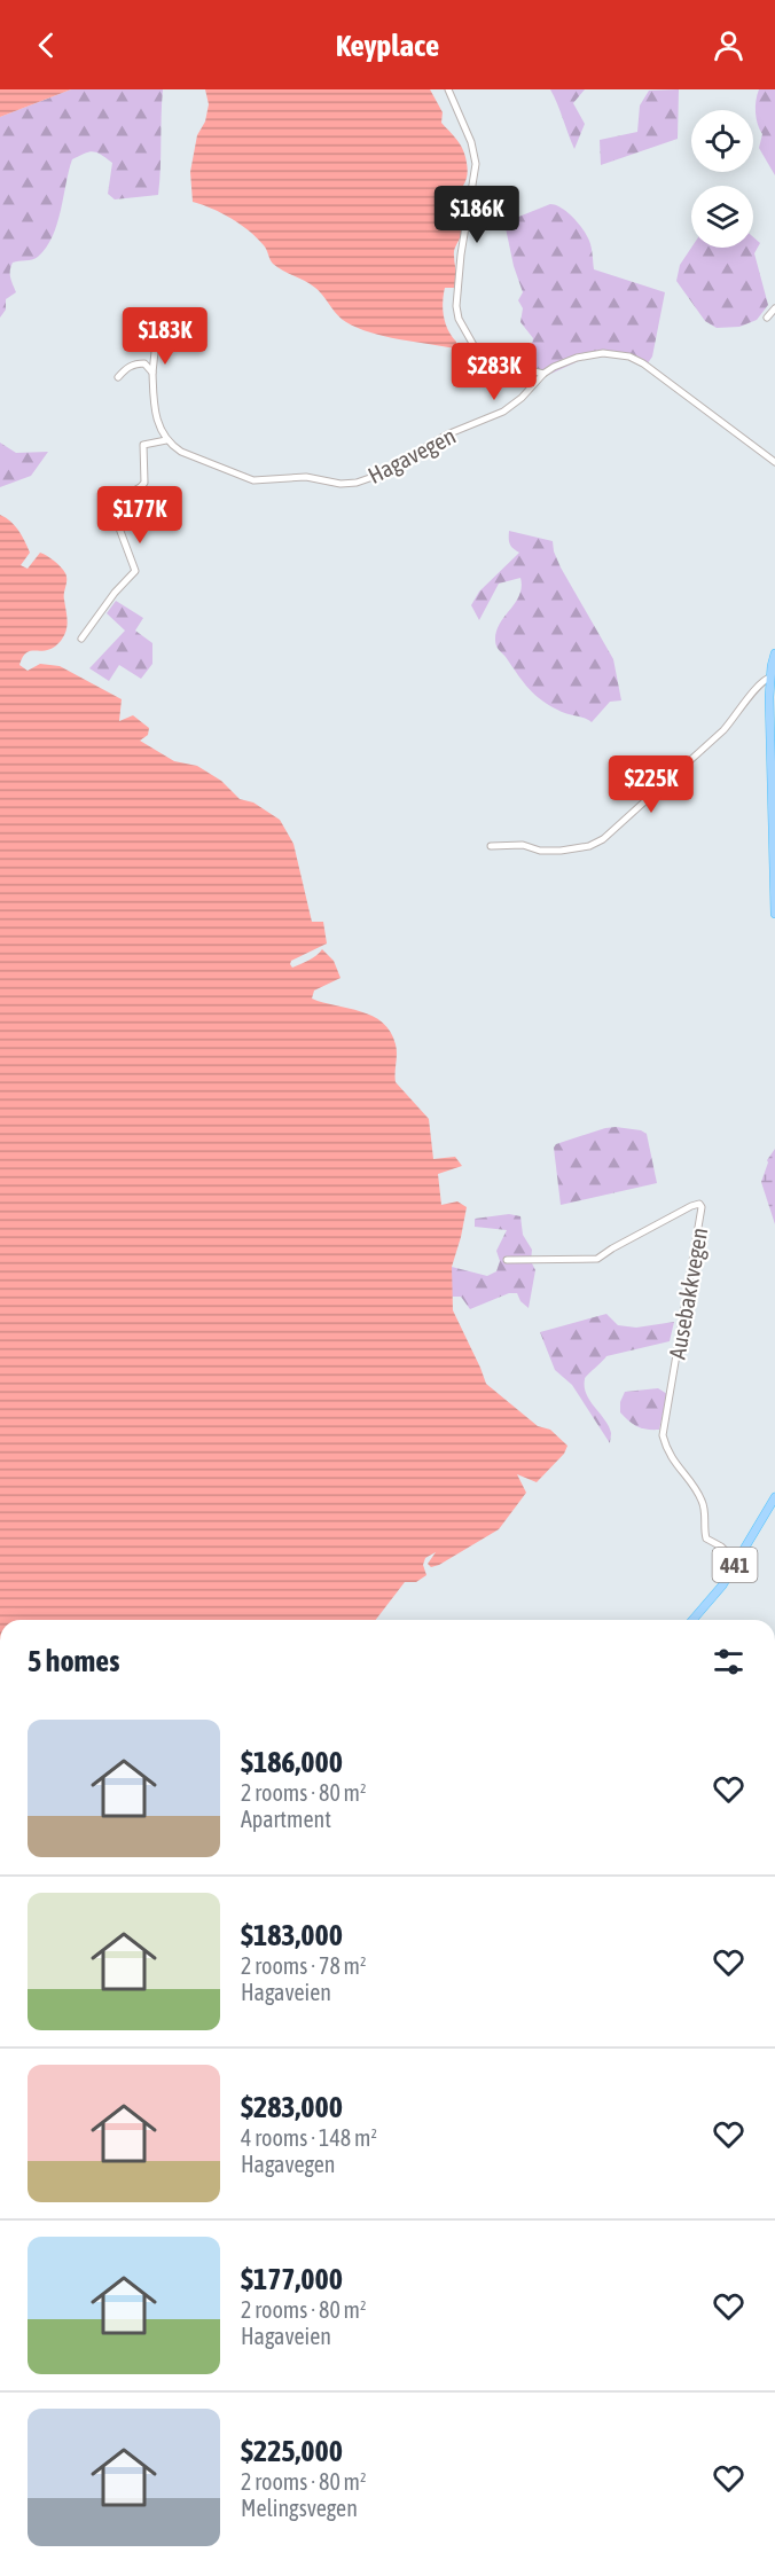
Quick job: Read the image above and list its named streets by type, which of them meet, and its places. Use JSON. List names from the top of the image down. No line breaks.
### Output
{"streets":{"main road":["441"],"street":["Hagavegen","Ausebakkvegen"]},"crossings":[["Ausebakkvegen","441"]],"page":{"header":"Keyplace","price":["$186K","$183K","$283K","$177K","$225K"],"heading":"5 homes","list":[{"name":"$186,000","note":"2 rooms · 80 m² · Apartment"},{"name":"$183,000","note":"2 rooms · 78 m² · Hagaveien"},{"name":"$283,000","note":"4 rooms · 148 m² · Hagavegen"},{"name":"$177,000","note":"2 rooms · 80 m² · Hagaveien"},{"name":"$225,000","note":"2 rooms · 80 m² · Melingsvegen"}]}}
